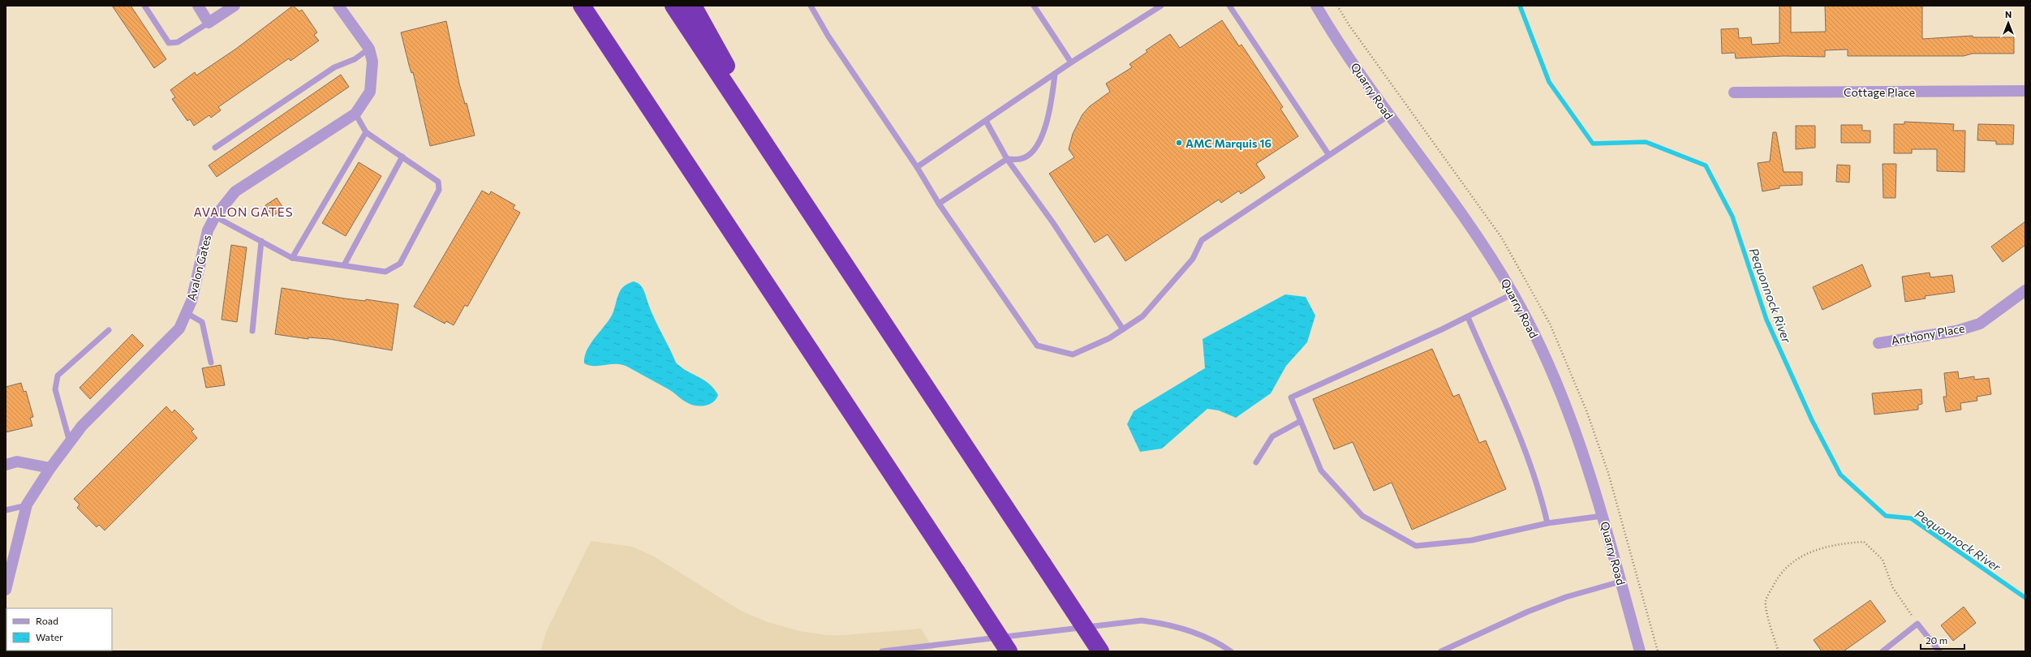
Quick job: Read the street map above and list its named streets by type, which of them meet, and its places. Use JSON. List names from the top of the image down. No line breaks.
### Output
{"streets":{"street":["Quarry Road","Cottage Place","Avalon Gates","Anthony Place"]},"districts":["AVALON GATES"],"water":["Pequonnock River"],"places":["AMC Marquis 16"],"legend":["Road","Water"],"scale_bar":"20 m","north":"top"}
